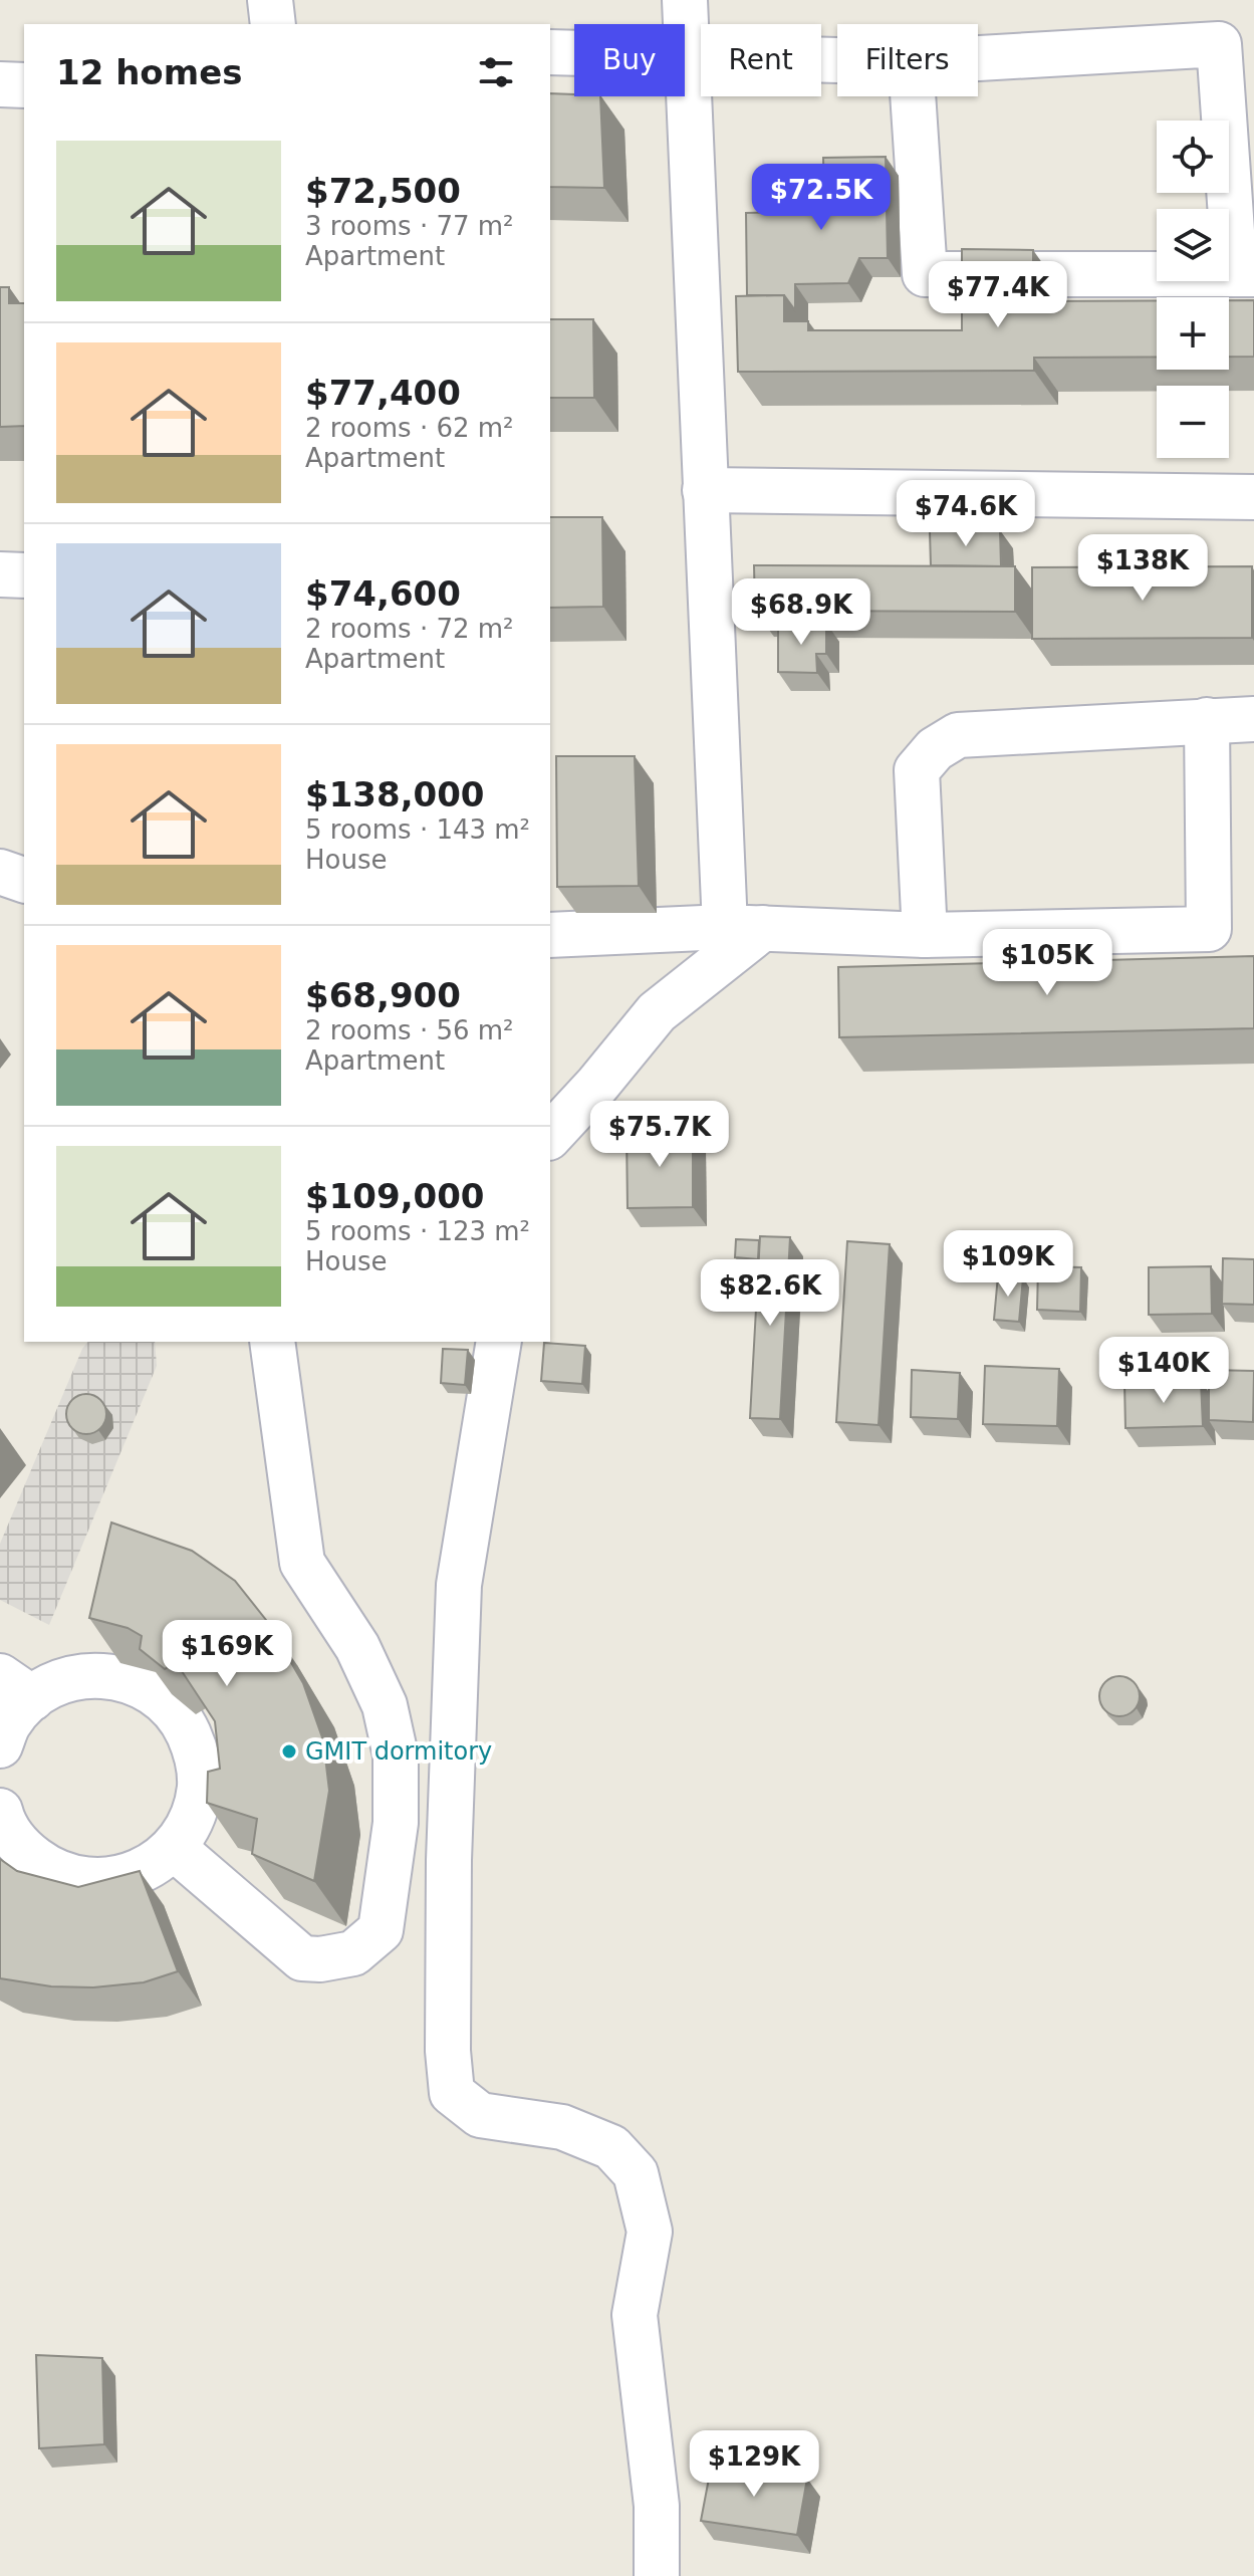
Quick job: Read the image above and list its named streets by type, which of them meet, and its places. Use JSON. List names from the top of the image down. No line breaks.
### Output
{"places":["GMIT dormitory"],"page":{"chip":["Buy","Rent","Filters"],"heading":"12 homes","map_buttons":["+","−"],"list":[{"name":"$72,500","note":"3 rooms · 77 m² · Apartment"},{"name":"$77,400","note":"2 rooms · 62 m² · Apartment"},{"name":"$74,600","note":"2 rooms · 72 m² · Apartment"},{"name":"$138,000","note":"5 rooms · 143 m² · House"},{"name":"$68,900","note":"2 rooms · 56 m² · Apartment"},{"name":"$109,000","note":"5 rooms · 123 m² · House"}],"price":["$72.5K","$77.4K","$74.6K","$138K","$68.9K","$105K","$75.7K","$109K","$82.6K","$140K","$169K","$129K"]}}
